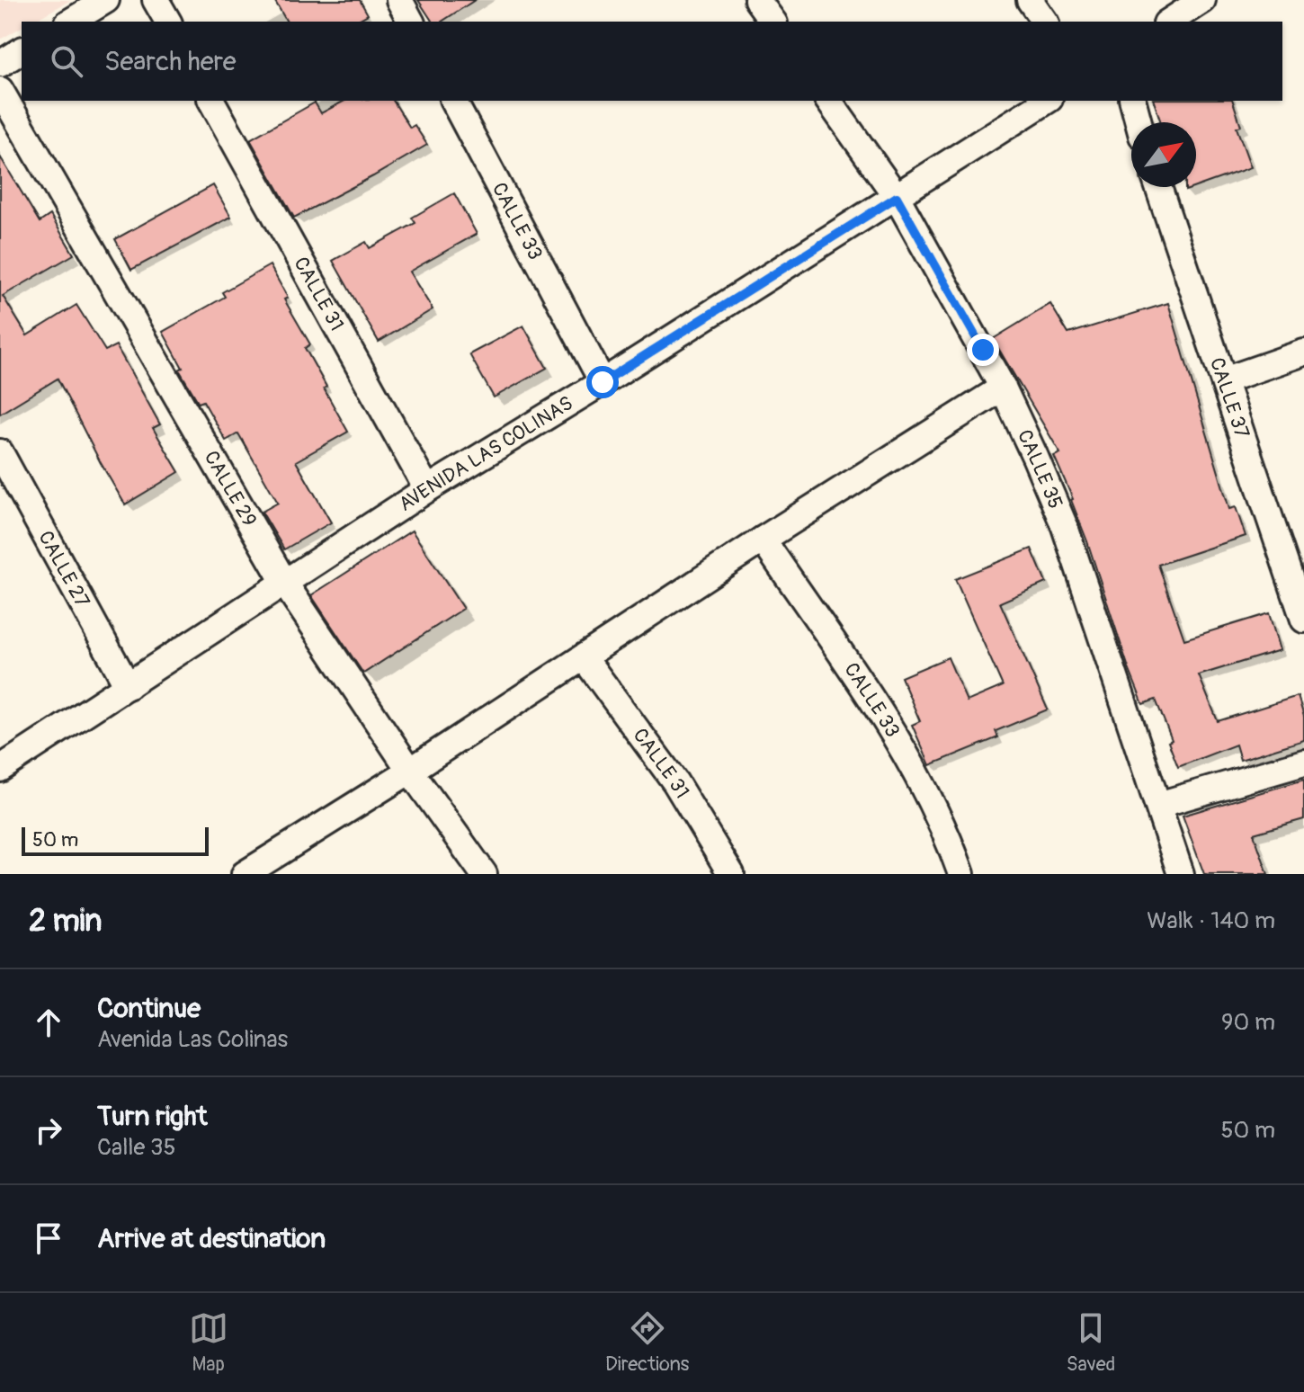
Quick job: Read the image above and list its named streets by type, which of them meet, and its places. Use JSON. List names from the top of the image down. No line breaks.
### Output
{"streets":{"street":["CALLE 33","CALLE 31","CALLE 37","AVENIDA LAS COLINAS","CALLE 35","CALLE 29","CALLE 27"]},"crossings":[["CALLE 33","AVENIDA LAS COLINAS"],["CALLE 31","AVENIDA LAS COLINAS"],["AVENIDA LAS COLINAS","CALLE 35"],["AVENIDA LAS COLINAS","CALLE 29"],["AVENIDA LAS COLINAS","CALLE 27"]],"scale_bar":"50 m","north":"top right","page":{"search":"Search here","scale":"50 m","heading":["2 min","Walk · 140 m"],"list":[["Continue","Avenida Las Colinas","90 m"],["Turn right","Calle 35","50 m"],"Arrive at destination"],"nav":["Map","Directions","Saved"]}}
